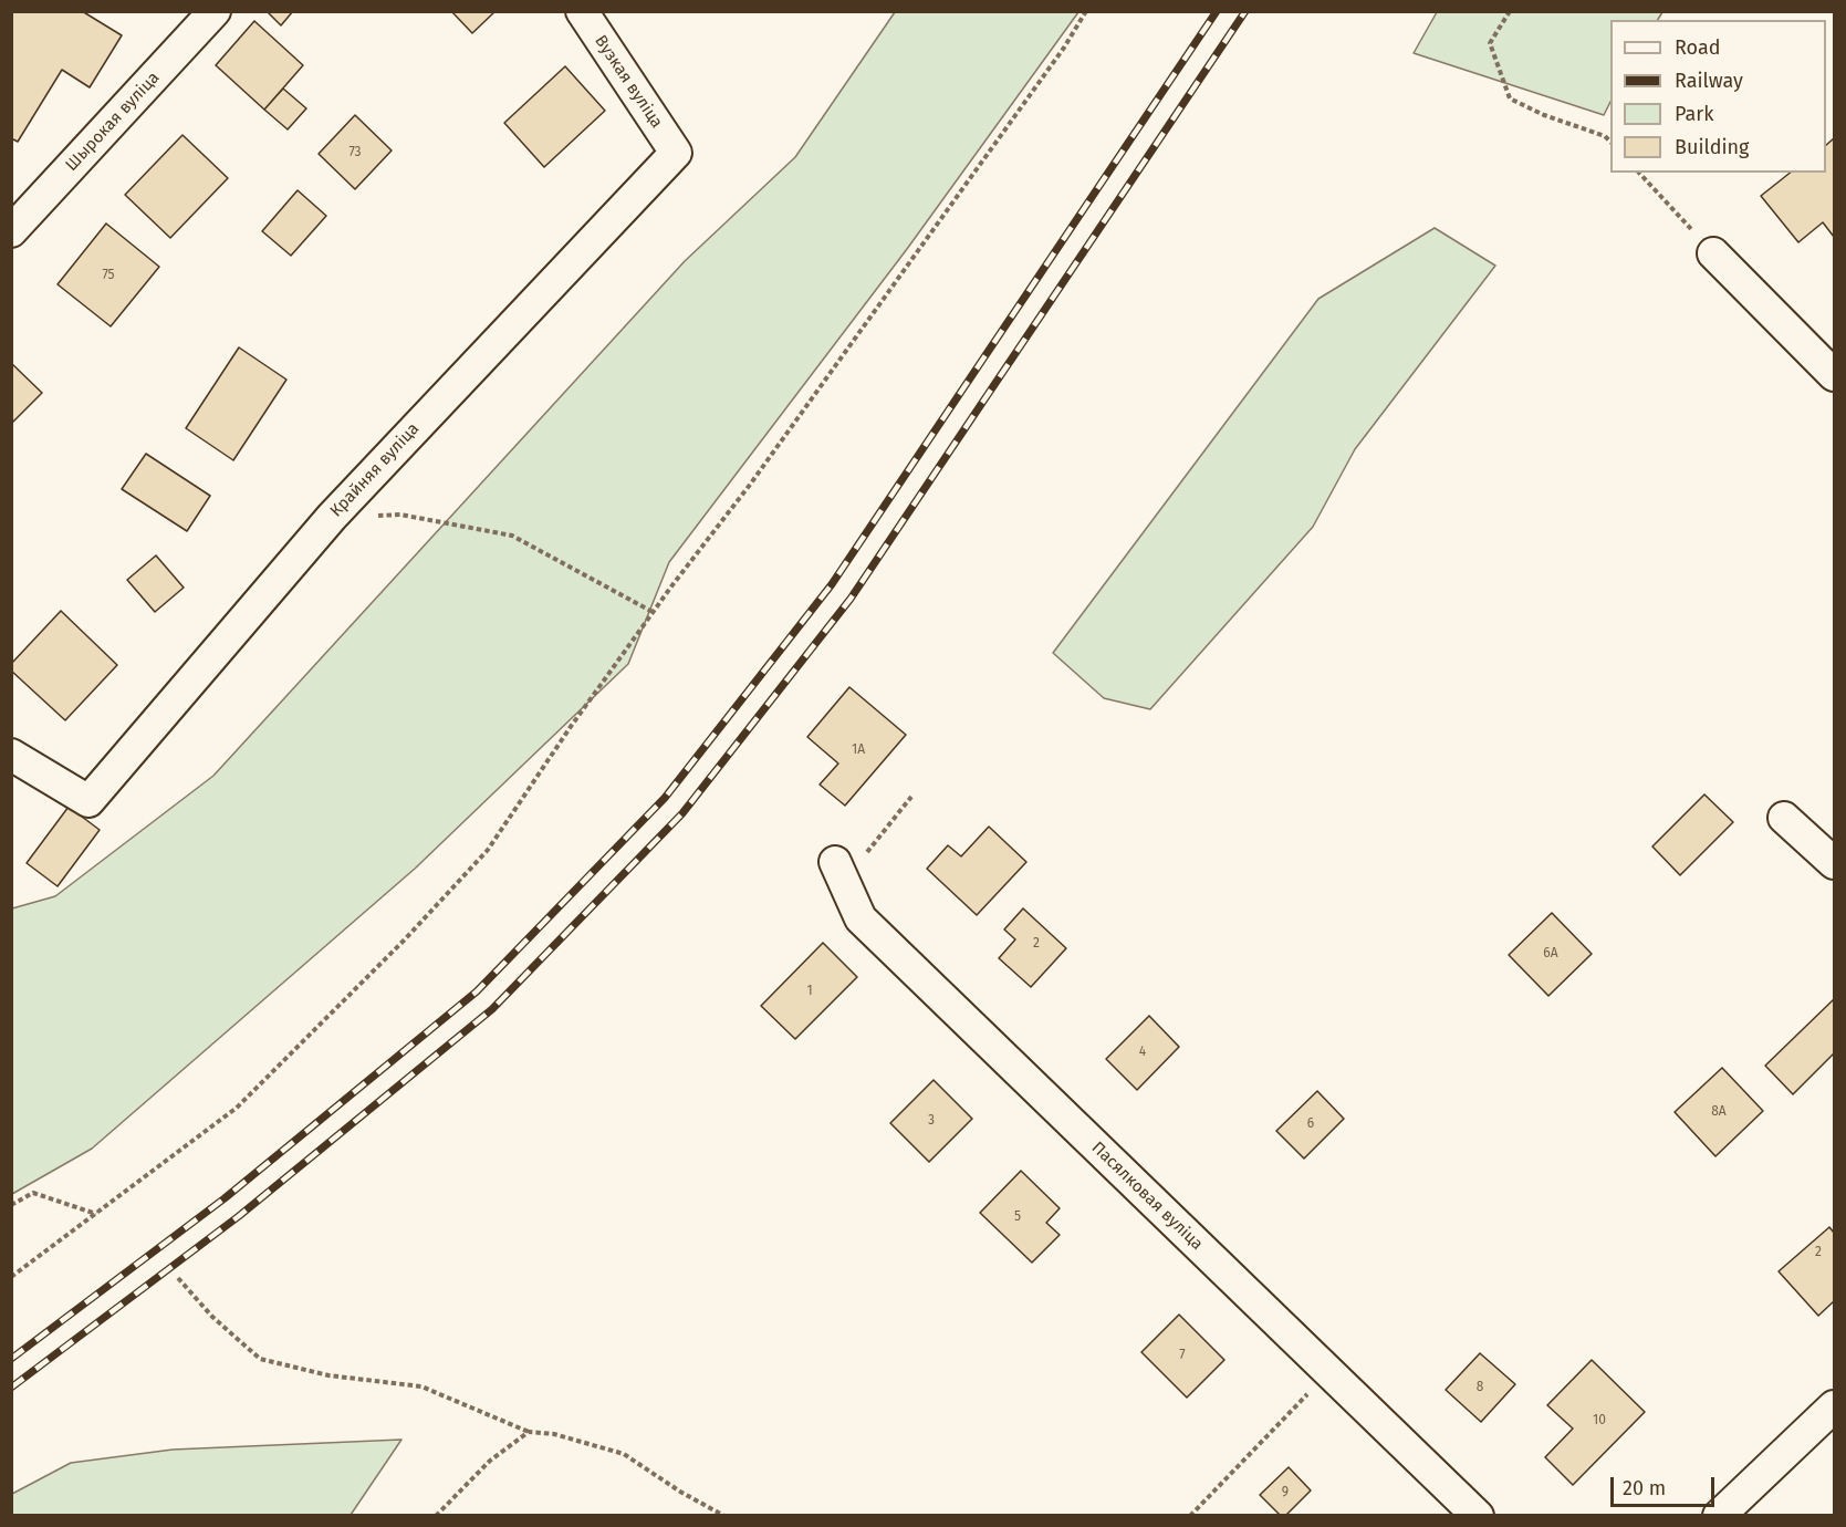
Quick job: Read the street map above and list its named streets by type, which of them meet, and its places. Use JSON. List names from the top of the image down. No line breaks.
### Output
{"streets":{"street":["Вузкая вуліца","Шырокая вуліца","Крайняя вуліца","Пасялковая вуліца"]},"crossings":[["Вузкая вуліца","Крайняя вуліца"]],"house_numbers":["73","75","1А","2","6А","1","4","8А","3","6","5","2","7","8","10","9"],"legend":["Road","Railway","Park","Building"],"scale_bar":"20 m"}
